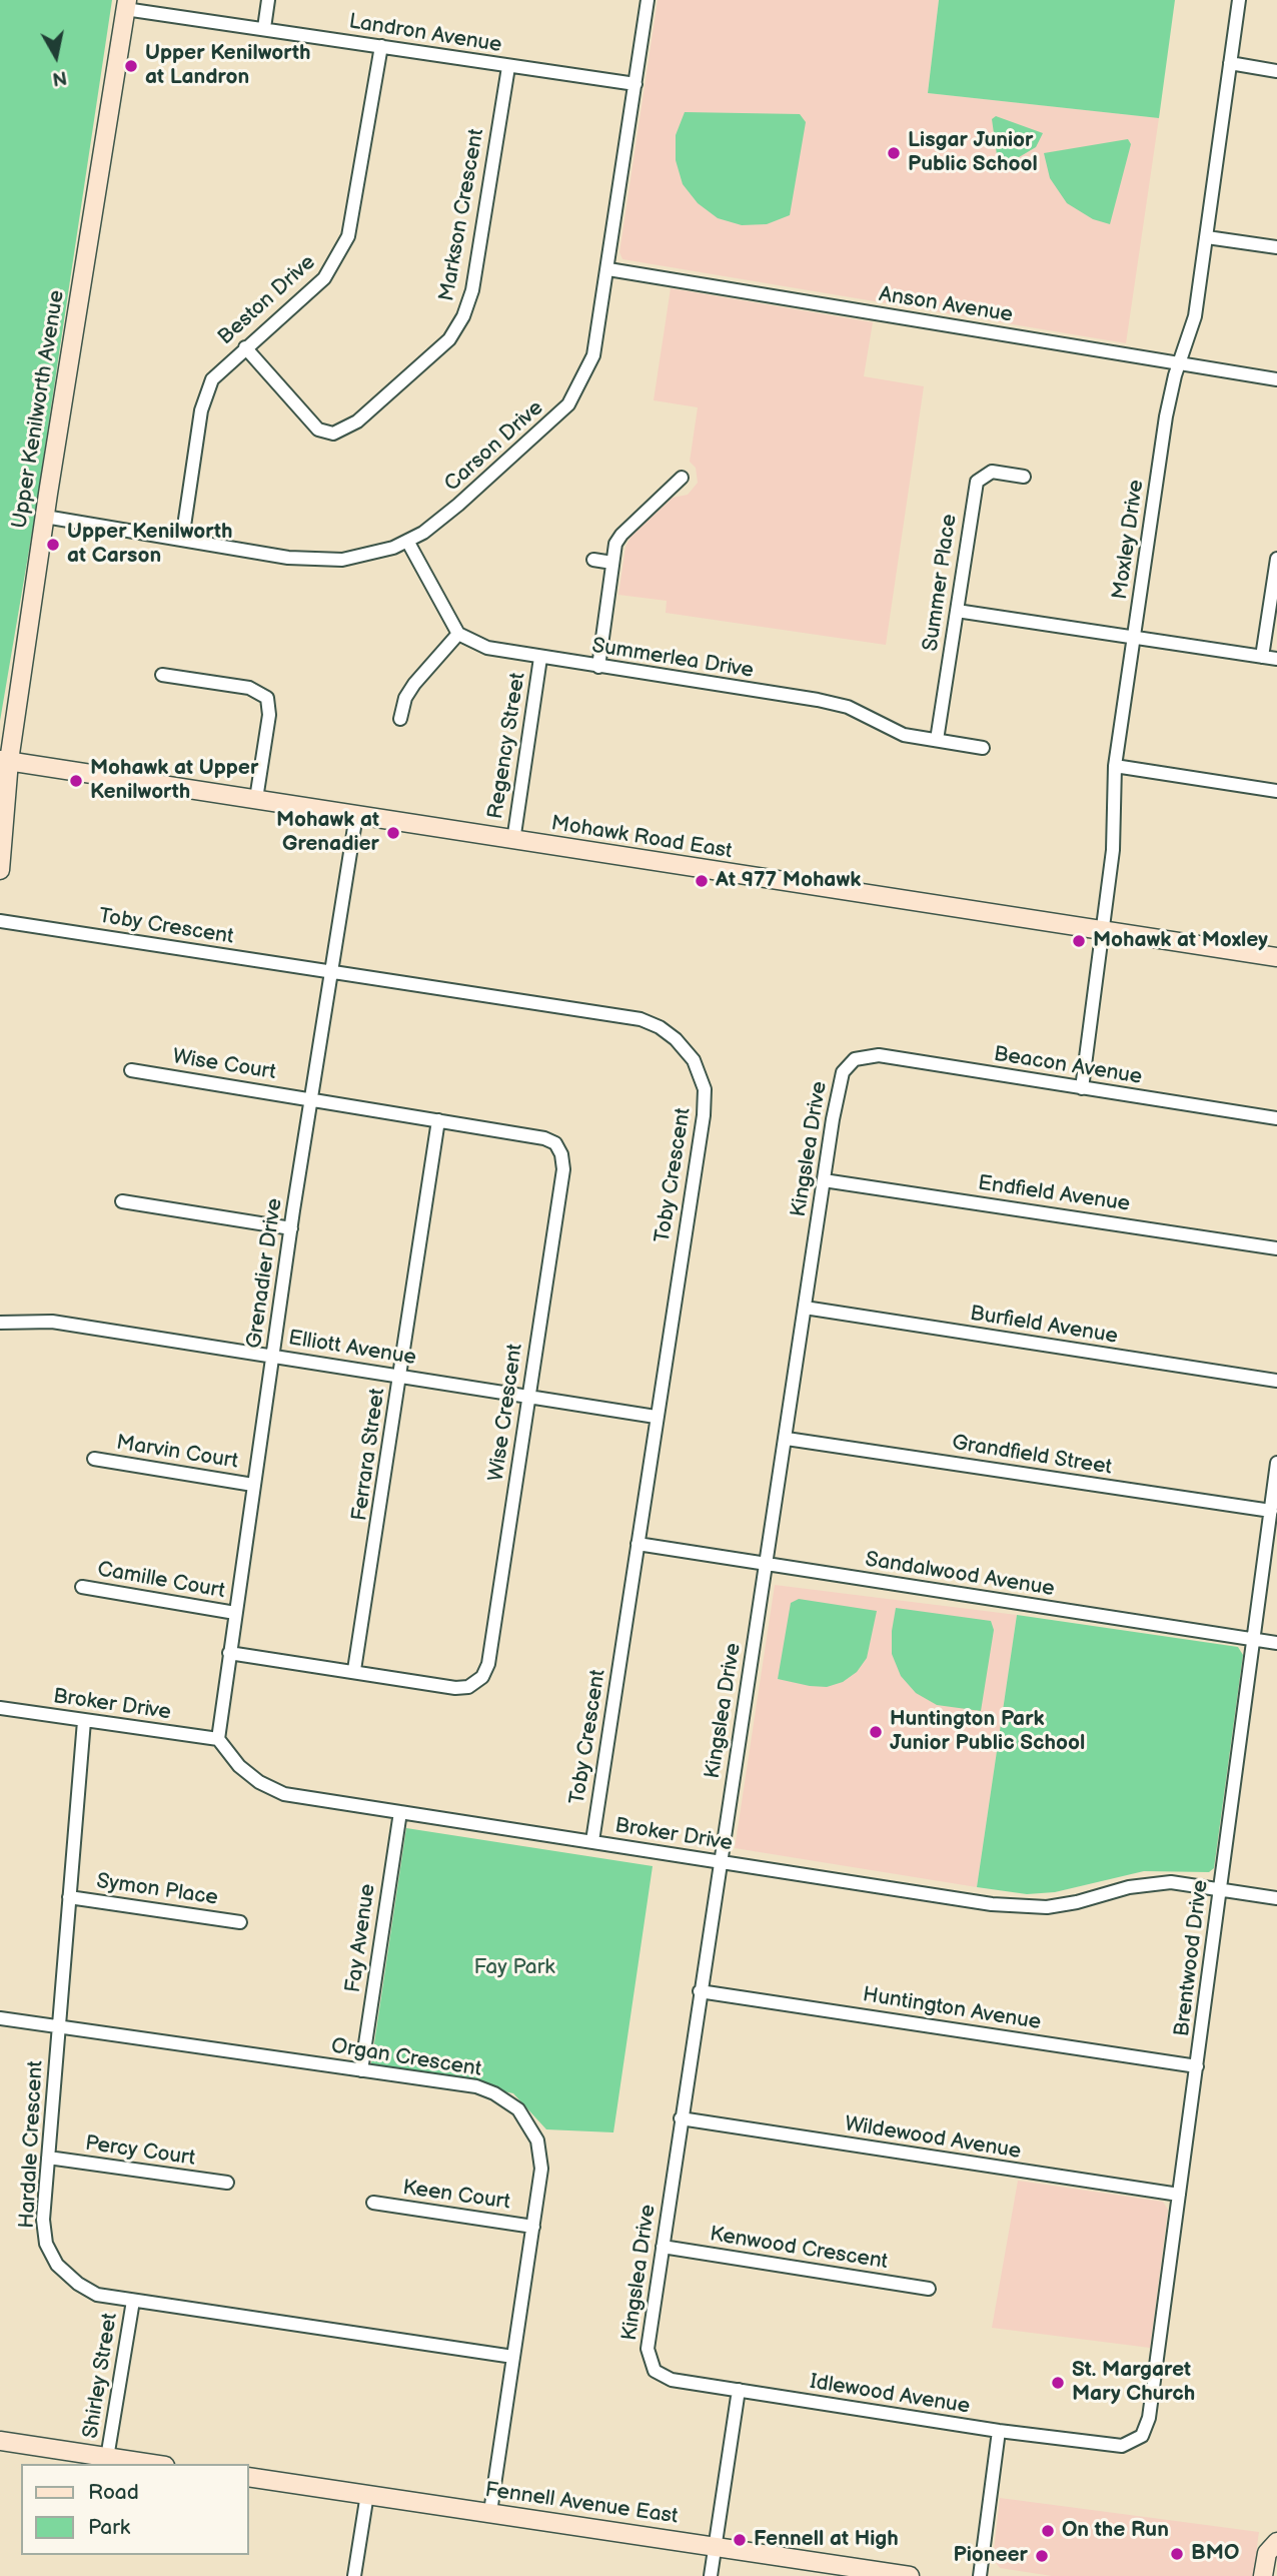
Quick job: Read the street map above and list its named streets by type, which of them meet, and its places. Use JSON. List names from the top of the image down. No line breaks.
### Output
{"streets":{"main road":["Upper Kenilworth Avenue","Mohawk Road East","Fennell Avenue East"],"street":["Landron Avenue","Markson Crescent","Beston Drive","Anson Avenue","Carson Drive","Moxley Drive","Summer Place","Summerlea Drive","Regency Street","Toby Crescent","Wise Court","Beacon Avenue","Kingslea Drive","Endfield Avenue","Grenadier Drive","Burfield Avenue","Elliott Avenue","Wise Crescent","Marvin Court","Ferrara Street","Grandfield Street","Sandalwood Avenue","Camille Court","Broker Drive","Symon Place","Fay Avenue","Brentwood Drive","Huntington Avenue","Organ Crescent","Wildewood Avenue","Hardale Crescent","Percy Court","Keen Court","Kenwood Crescent","Shirley Street","Idlewood Avenue"]},"crossings":[["Landron Avenue","Markson Crescent"],["Landron Avenue","Beston Drive"],["Landron Avenue","Upper Kenilworth Avenue"],["Landron Avenue","Carson Drive"],["Markson Crescent","Beston Drive"],["Beston Drive","Carson Drive"],["Anson Avenue","Carson Drive"],["Anson Avenue","Moxley Drive"],["Upper Kenilworth Avenue","Carson Drive"],["Upper Kenilworth Avenue","Mohawk Road East"],["Moxley Drive","Mohawk Road East"],["Moxley Drive","Beacon Avenue"],["Summer Place","Summerlea Drive"],["Summerlea Drive","Regency Street"],["Regency Street","Mohawk Road East"],["Mohawk Road East","Grenadier Drive"],["Toby Crescent","Grenadier Drive"],["Toby Crescent","Elliott Avenue"],["Toby Crescent","Sandalwood Avenue"],["Toby Crescent","Broker Drive"],["Wise Court","Grenadier Drive"],["Wise Court","Wise Crescent"],["Beacon Avenue","Kingslea Drive"],["Kingslea Drive","Endfield Avenue"],["Kingslea Drive","Burfield Avenue"],["Kingslea Drive","Grandfield Street"],["Kingslea Drive","Sandalwood Avenue"],["Kingslea Drive","Broker Drive"],["Kingslea Drive","Huntington Avenue"],["Kingslea Drive","Wildewood Avenue"],["Kingslea Drive","Kenwood Crescent"],["Kingslea Drive","Idlewood Avenue"],["Grenadier Drive","Elliott Avenue"],["Grenadier Drive","Wise Crescent"],["Grenadier Drive","Marvin Court"],["Grenadier Drive","Camille Court"],["Grenadier Drive","Broker Drive"],["Elliott Avenue","Wise Crescent"],["Elliott Avenue","Ferrara Street"],["Wise Crescent","Ferrara Street"],["Grandfield Street","Brentwood Drive"],["Sandalwood Avenue","Brentwood Drive"],["Broker Drive","Fay Avenue"],["Broker Drive","Brentwood Drive"],["Broker Drive","Hardale Crescent"],["Symon Place","Hardale Crescent"],["Fay Avenue","Organ Crescent"],["Brentwood Drive","Huntington Avenue"],["Brentwood Drive","Wildewood Avenue"],["Brentwood Drive","Idlewood Avenue"],["Organ Crescent","Hardale Crescent"],["Organ Crescent","Keen Court"],["Organ Crescent","Fennell Avenue East"],["Hardale Crescent","Percy Court"],["Hardale Crescent","Shirley Street"]],"parks":["Fay Park"],"places":["Upper Kenilworth at Landron","Lisgar Junior Public School","Upper Kenilworth at Carson","Mohawk at Upper Kenilworth","Mohawk at Grenadier","At 977 Mohawk","Mohawk at Moxley","Huntington Park Junior Public School","St. Margaret Mary Church","On the Run","Fennell at High","BMO","Pioneer"],"legend":["Road","Park"],"north":"bottom"}
